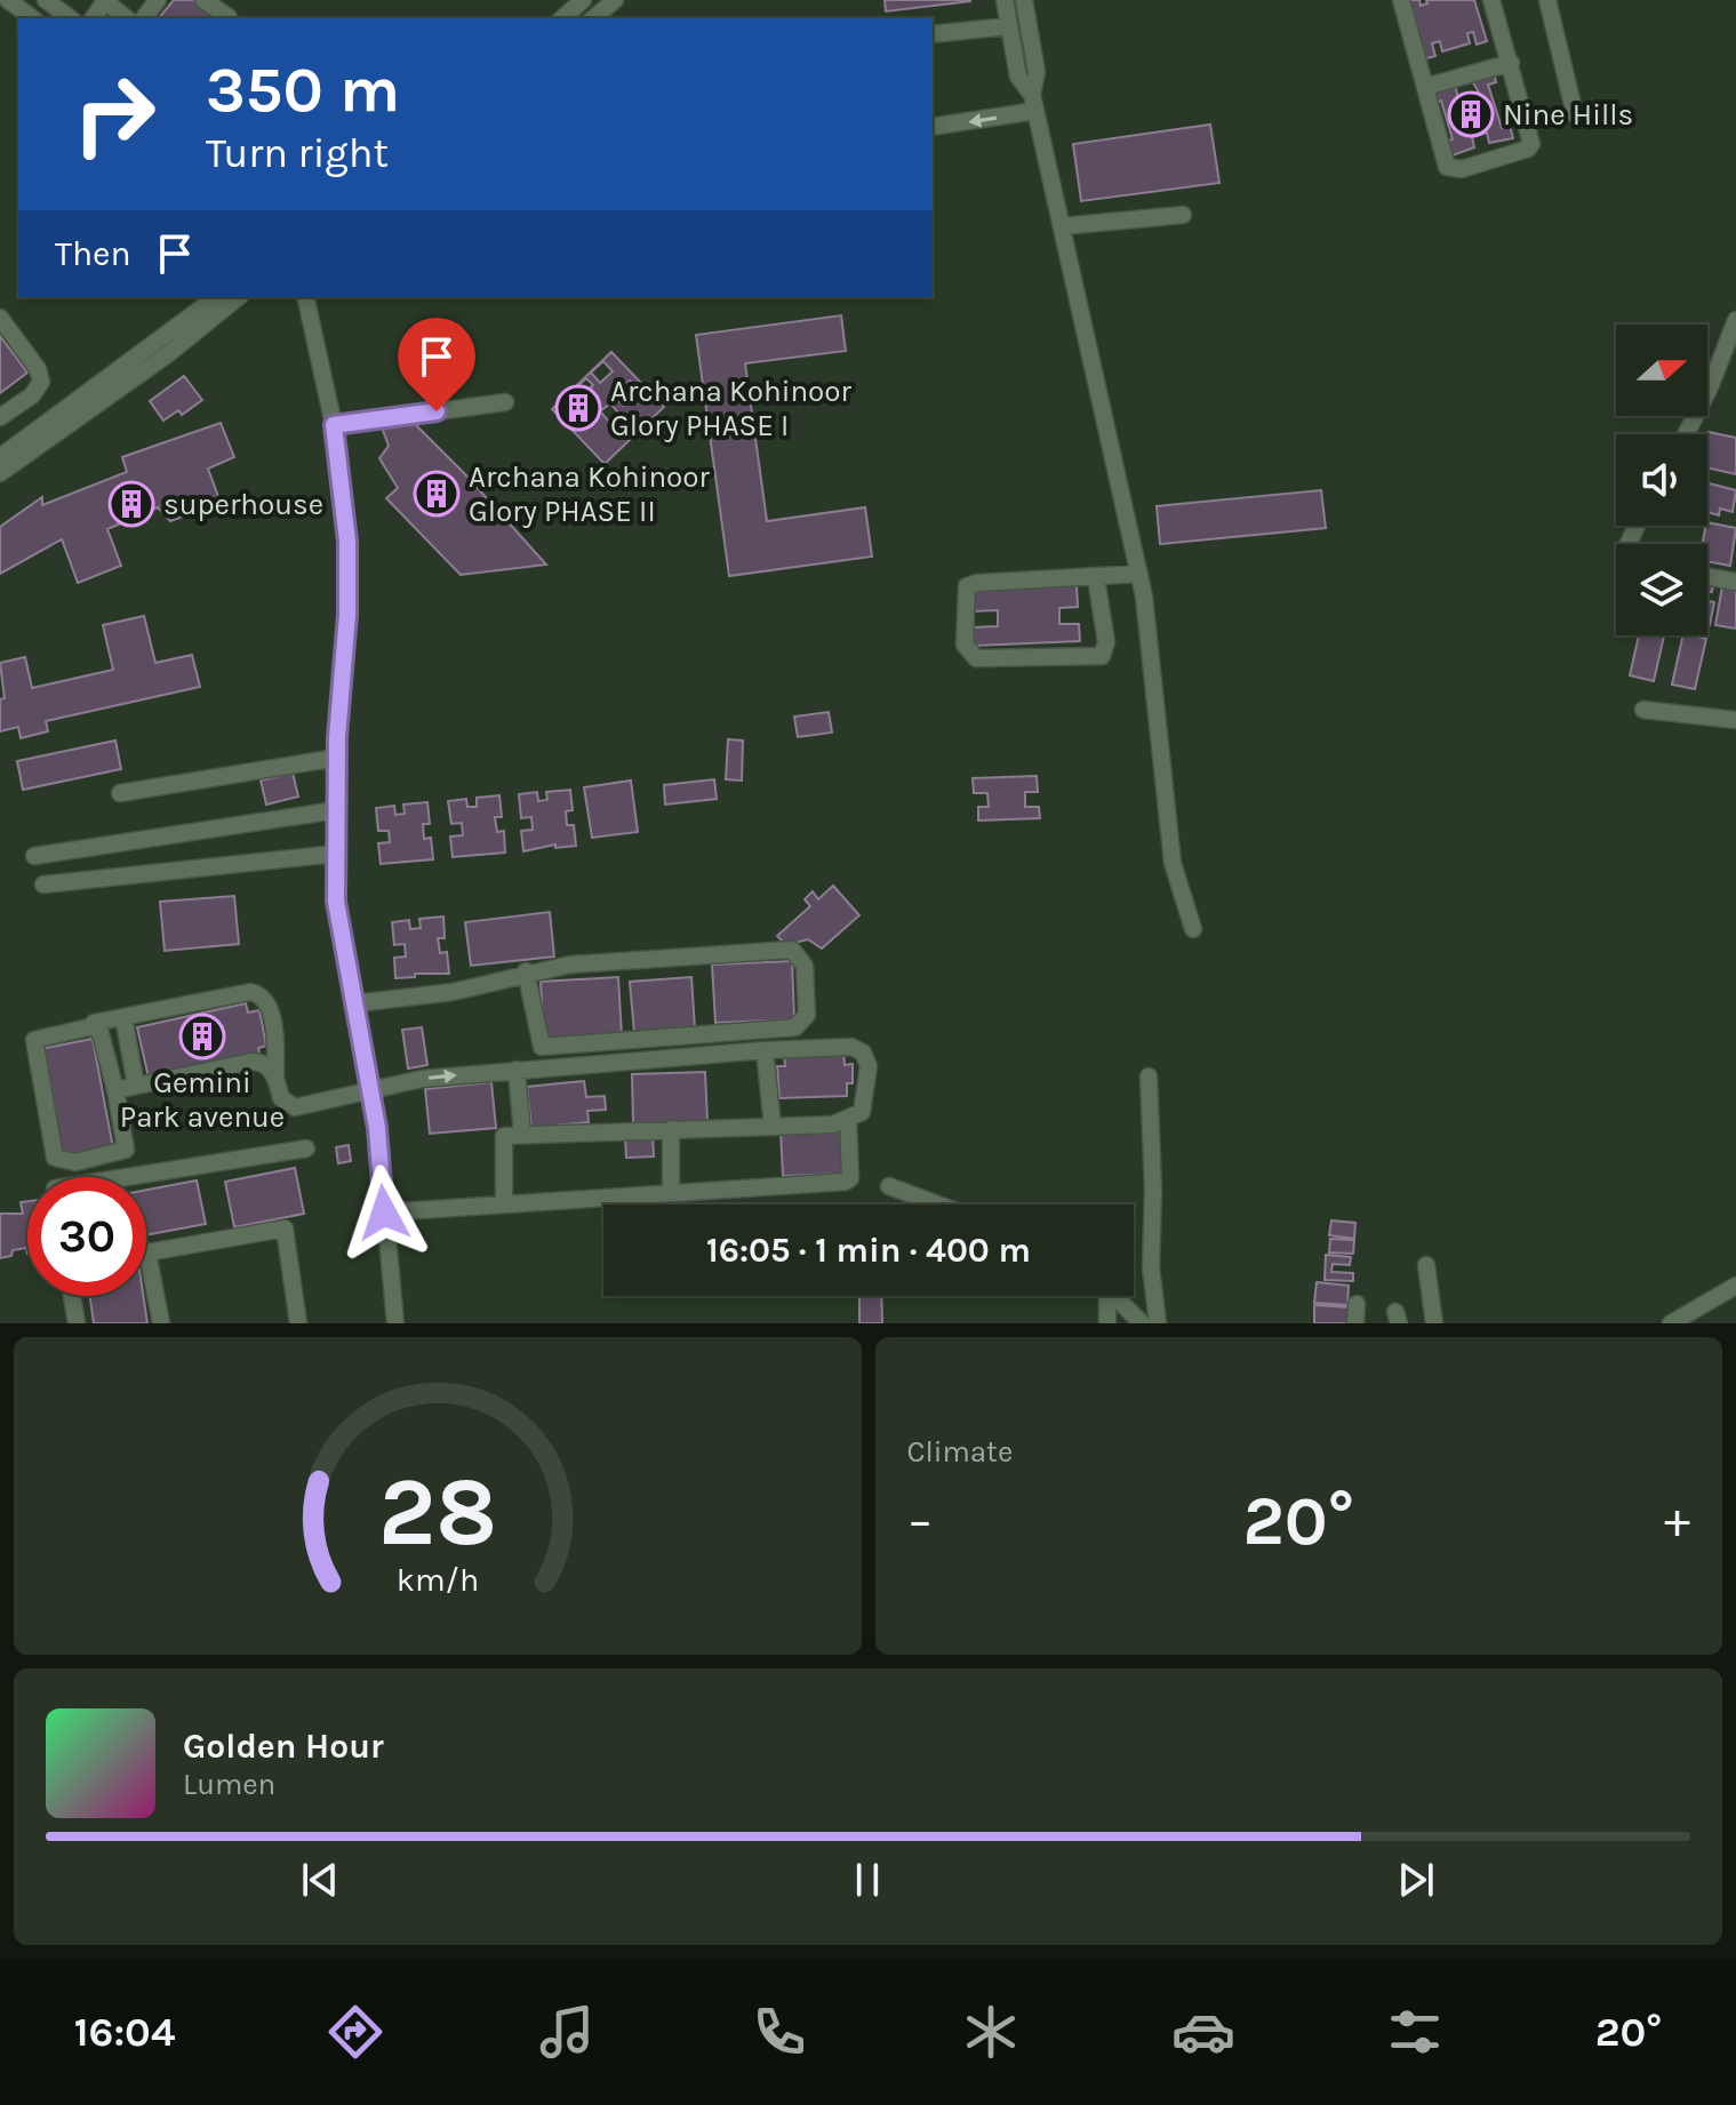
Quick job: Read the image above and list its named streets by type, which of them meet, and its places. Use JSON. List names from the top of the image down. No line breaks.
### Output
{"places":{"building":["Nine Hills","Archana Kohinoor Glory PHASE I","Archana Kohinoor Glory PHASE II","superhouse","Gemini Park avenue"]},"north":"right","page":{"turn":["350 m","Turn right"],"then":"Then","limit":"30","trip":"16:05 · 1 min · 400 m","tile":"Climate","heat":["−","20°","+"],"song":["Golden Hour","Lumen"],"tabs":["16:04","20°"],"gauge":["28","km/h"]}}
